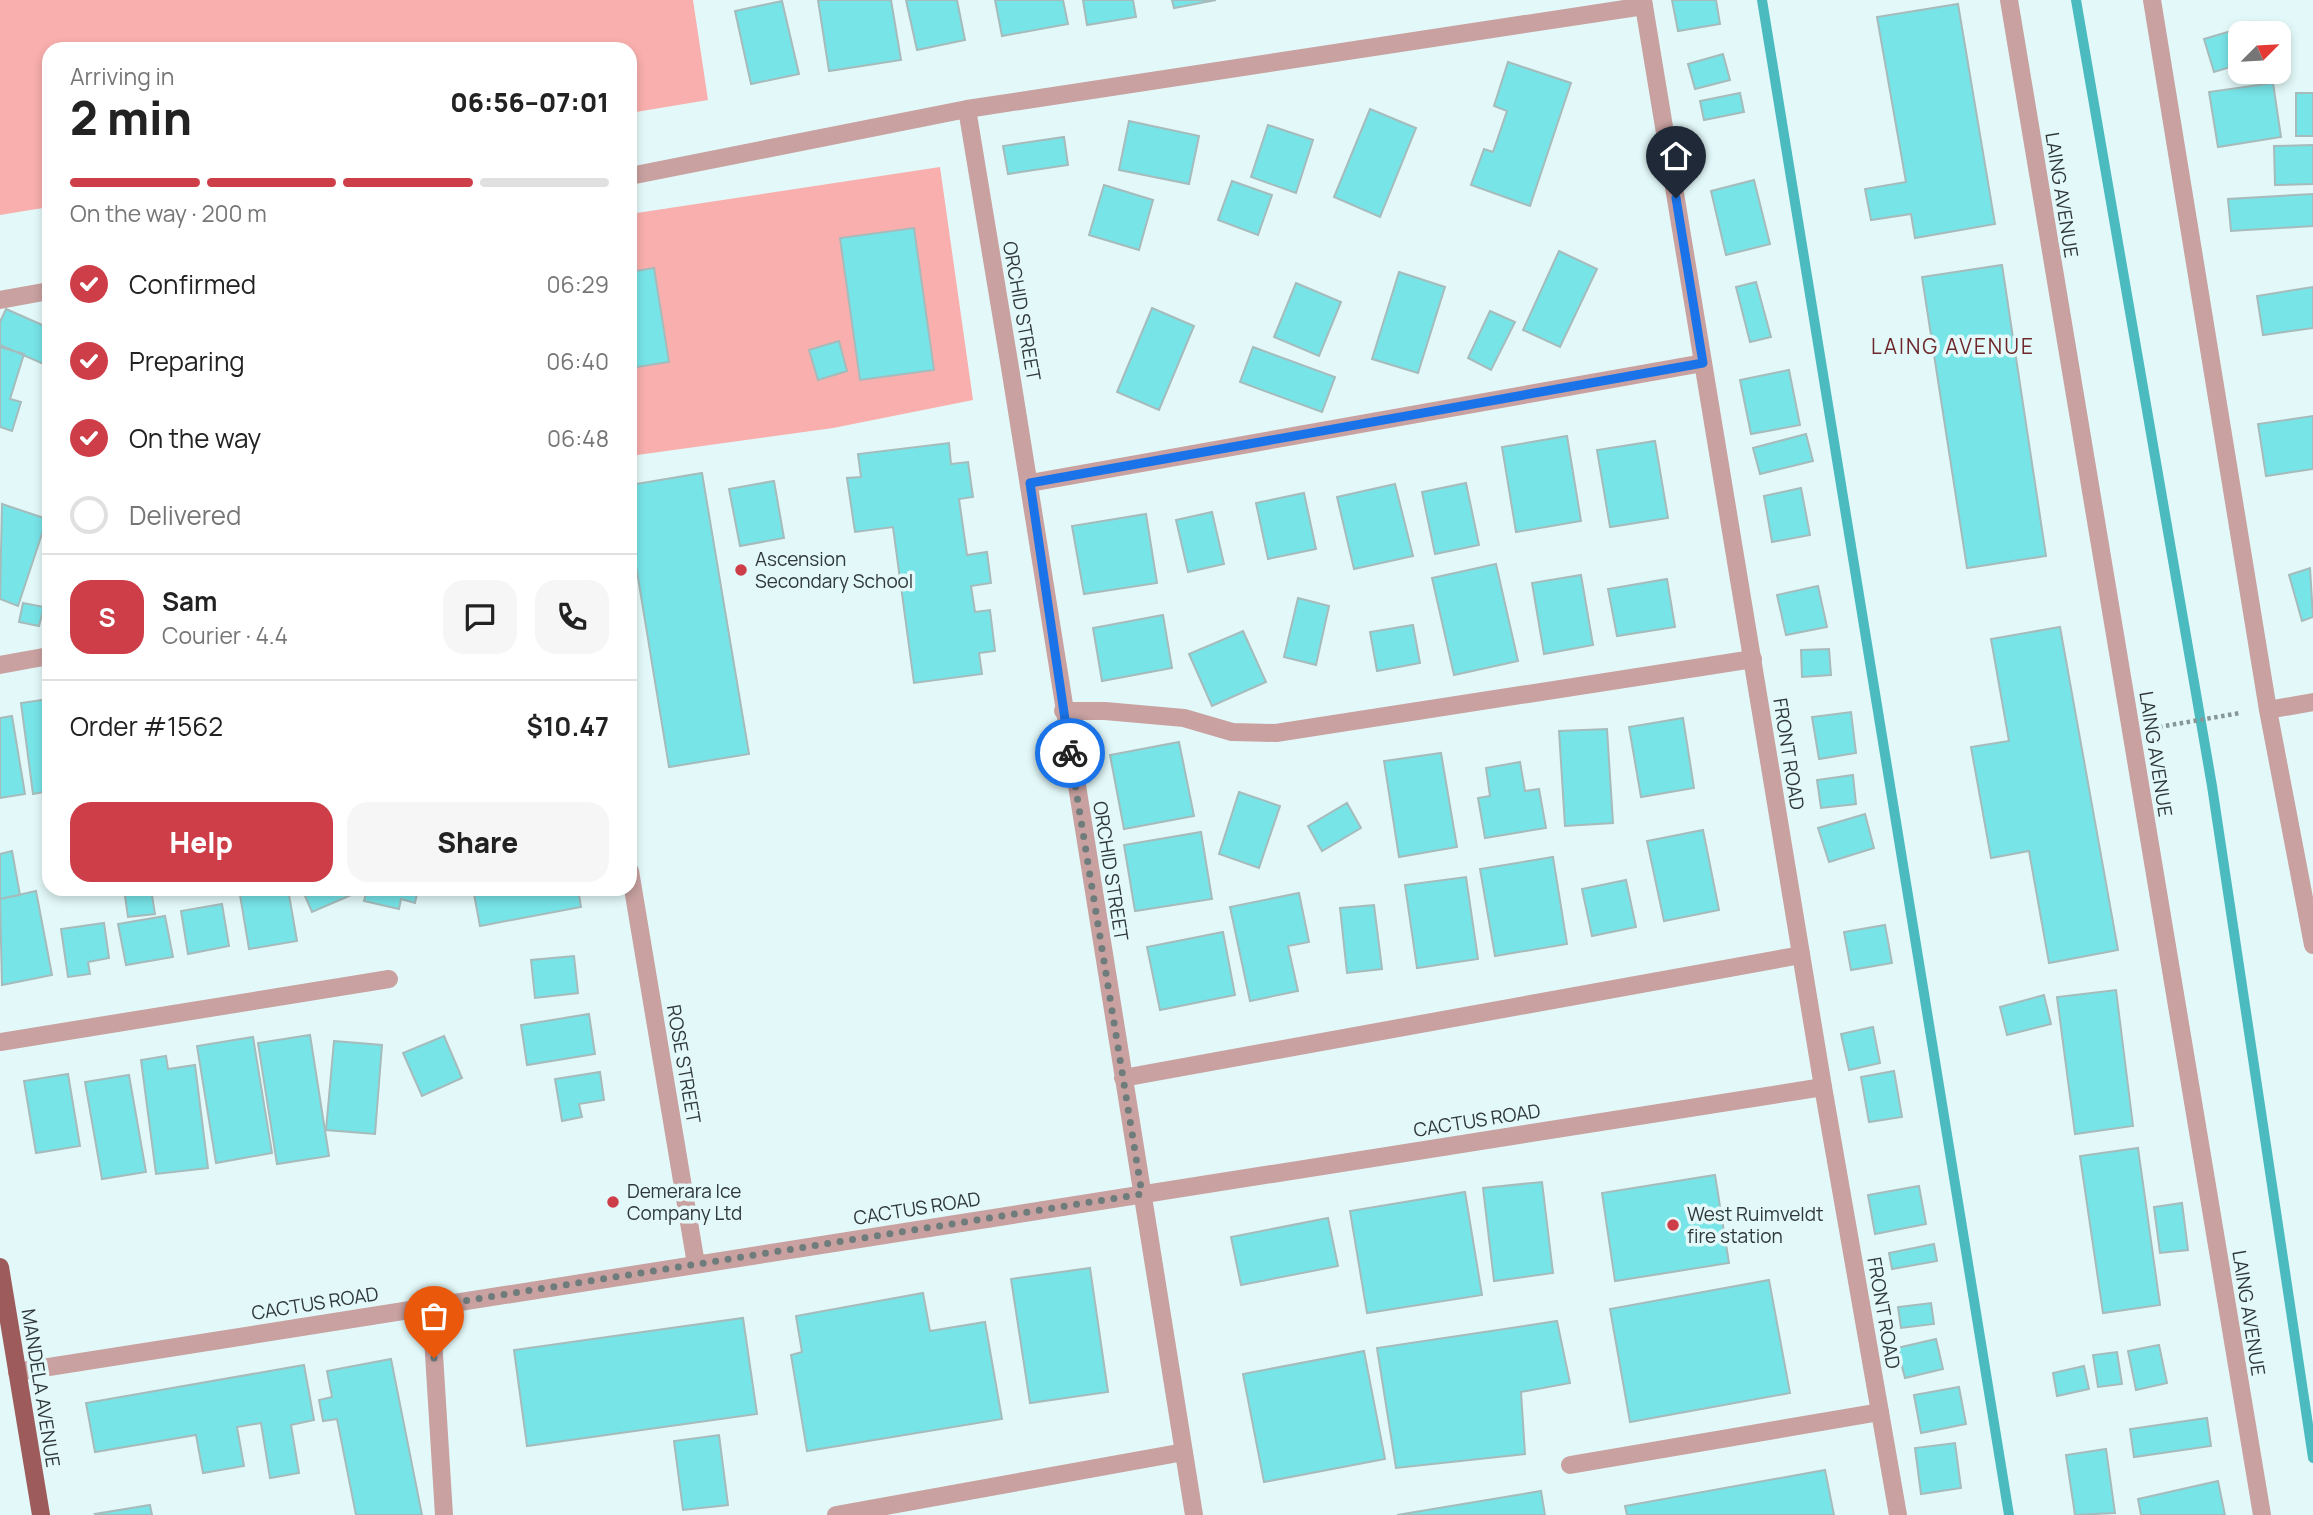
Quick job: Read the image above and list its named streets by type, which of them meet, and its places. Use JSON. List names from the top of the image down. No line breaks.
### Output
{"streets":{"main road":["MANDELA AVENUE"],"street":["LAING AVENUE","ORCHID STREET","FRONT ROAD","ROSE STREET","CACTUS ROAD"]},"crossings":[["ORCHID STREET","CACTUS ROAD"],["FRONT ROAD","CACTUS ROAD"],["ROSE STREET","CACTUS ROAD"],["CACTUS ROAD","MANDELA AVENUE"]],"districts":["LAING AVENUE"],"places":["Ascension Secondary School","Demerara Ice Company Ltd","West Ruimveldt fire station"],"north":"top right","page":{"heading":["2 min","Arriving in","06:56–07:01"],"panel":["Sam","Courier · 4.4","Order #1562","$10.47"],"bar":"On the way · 200 m","list":[["Confirmed","06:29"],["Preparing","06:40"],["On the way","06:48"],"Delivered"],"round":"S","buttons":["Help","Share"]}}
